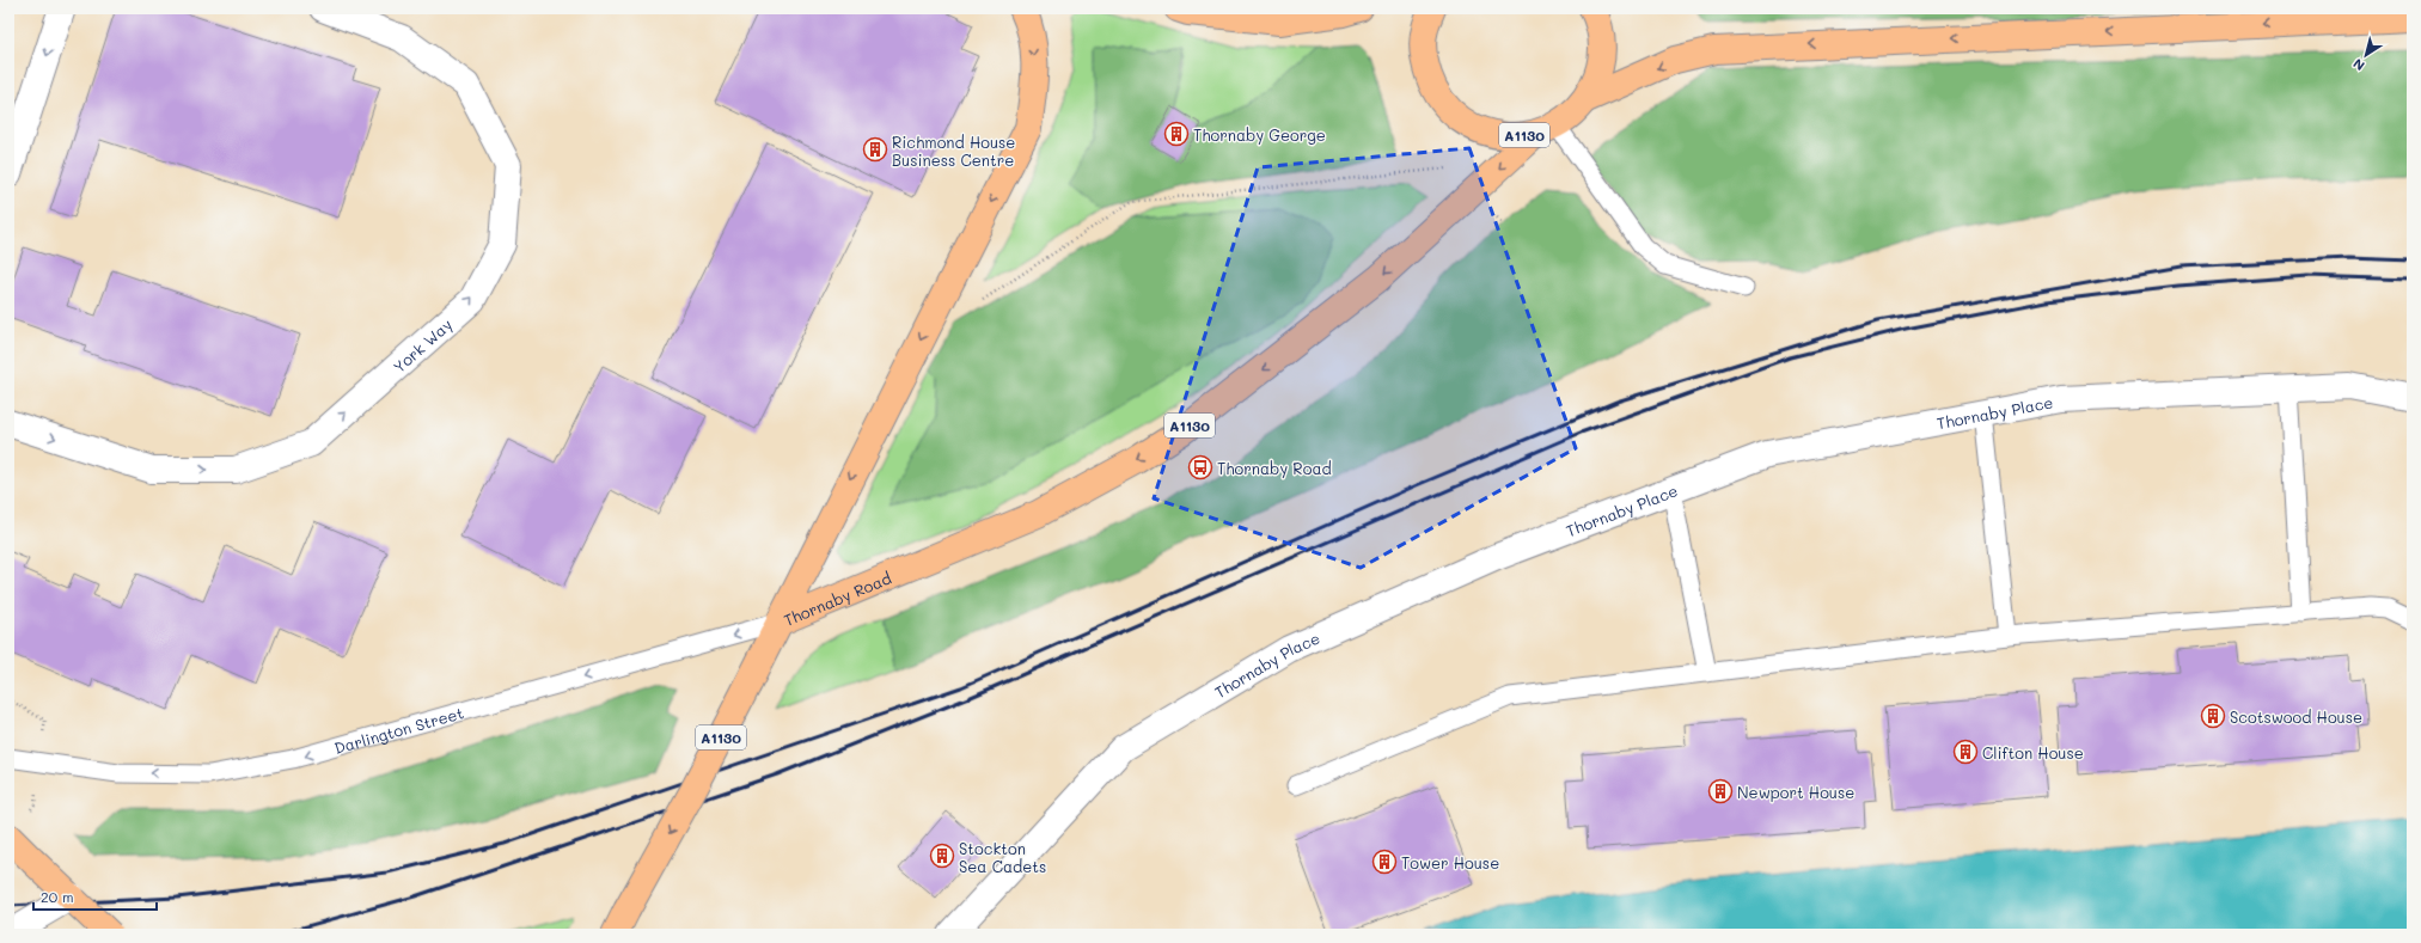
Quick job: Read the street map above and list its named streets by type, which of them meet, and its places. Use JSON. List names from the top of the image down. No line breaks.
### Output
{"streets":{"main road":["A1130","Thornaby Road"],"street":["York Way","Thornaby Place"],"lane":["Darlington Street"]},"crossings":[["A1130","Thornaby Road"],["A1130","Darlington Street"],["Thornaby Road","Darlington Street"]],"one_way":["Thornaby Road","Darlington Street"],"places":{"building":["Thornaby George","Richmond House Business Centre","Scotswood House","Clifton House","Newport House","Stockton Sea Cadets","Tower House"],"bus stop":["Thornaby Road"]},"scale_bar":"20 m","north":"bottom left"}
